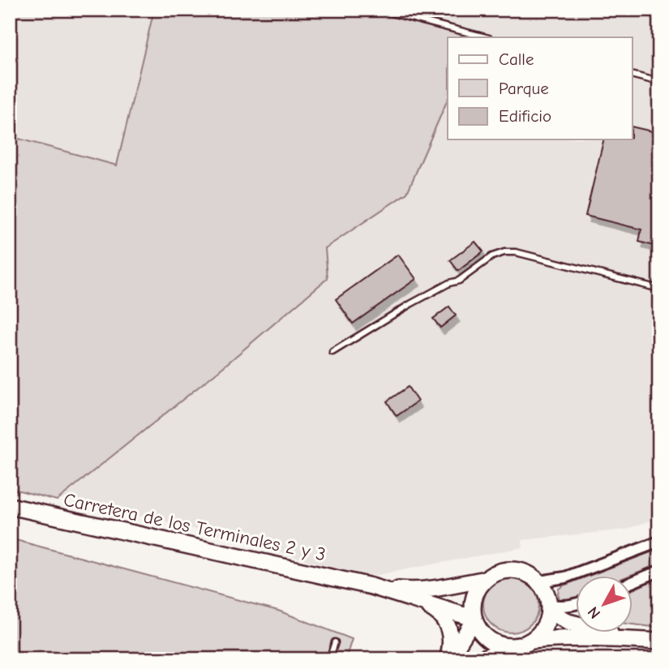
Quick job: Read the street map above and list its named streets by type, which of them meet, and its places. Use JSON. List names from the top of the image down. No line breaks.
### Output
{"streets":{"main road":["Carretera de los Terminales 2 y 3"]},"legend":["Calle","Parque","Edificio"],"north":"bottom left"}
